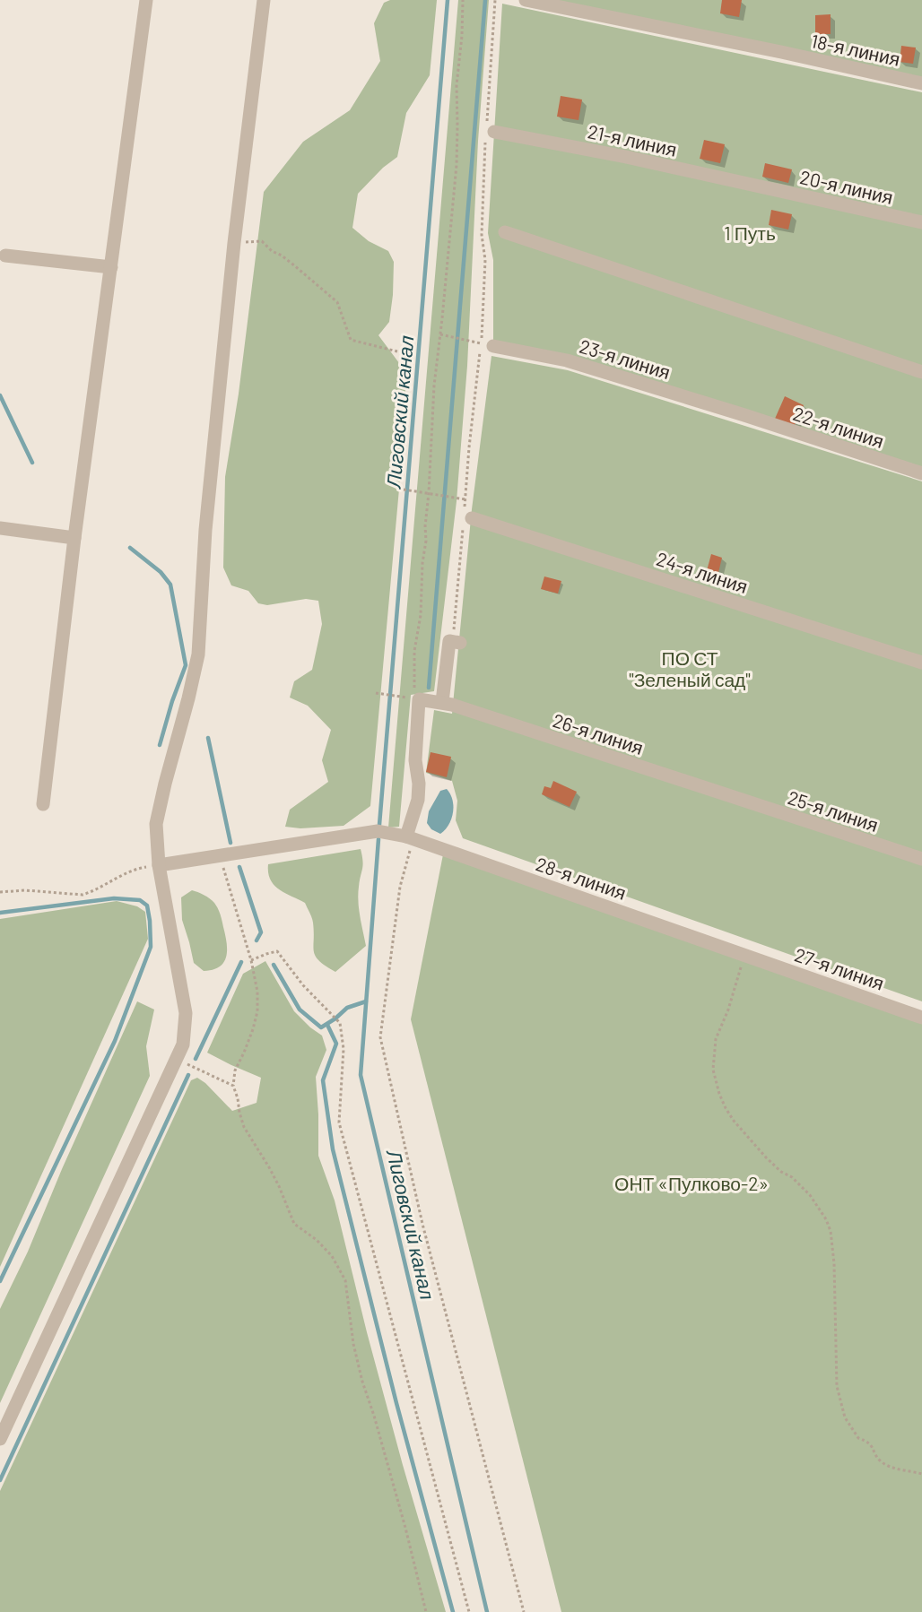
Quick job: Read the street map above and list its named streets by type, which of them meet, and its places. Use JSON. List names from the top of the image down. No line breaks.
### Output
{"streets":{"lane":["18-я линия","21-я линия","20-я линия","23-я линия","22-я линия","24-я линия","26-я линия","25-я линия","28-я линия","27-я линия"]},"crossings":[["21-я линия","20-я линия"],["23-я линия","22-я линия"],["26-я линия","25-я линия"],["28-я линия","27-я линия"]],"water":["Лиговский канал"],"parks":["1 Путь","ПО СТ \"Зеленый сад\"","ОНТ «Пулково-2»"]}
